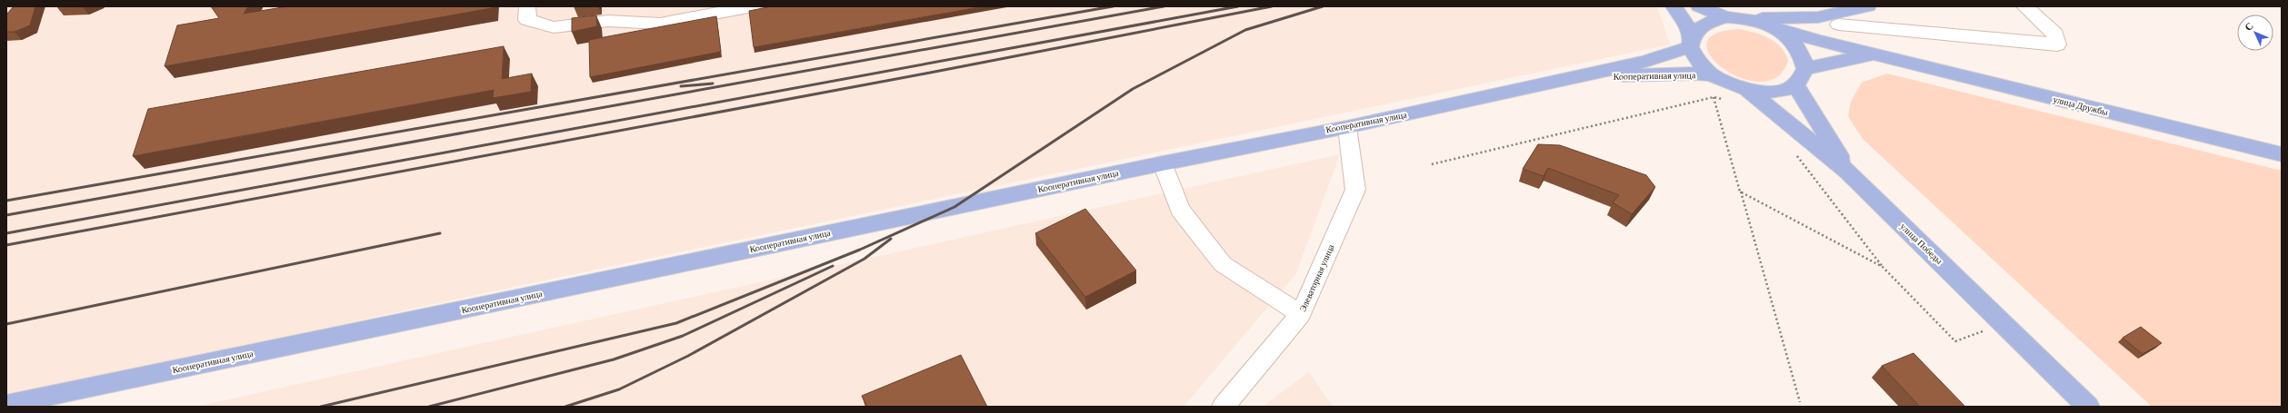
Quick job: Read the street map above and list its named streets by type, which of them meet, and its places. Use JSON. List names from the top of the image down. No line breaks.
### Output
{"streets":{"main road":["Кооперативная улица","улица Дружбы","улица Победы"],"street":["Элеваторная улица"]},"crossings":[["Кооперативная улица","улица Дружбы"],["Кооперативная улица","улица Победы"],["Кооперативная улица","Элеваторная улица"],["улица Дружбы","улица Победы"]],"north":"top left"}
